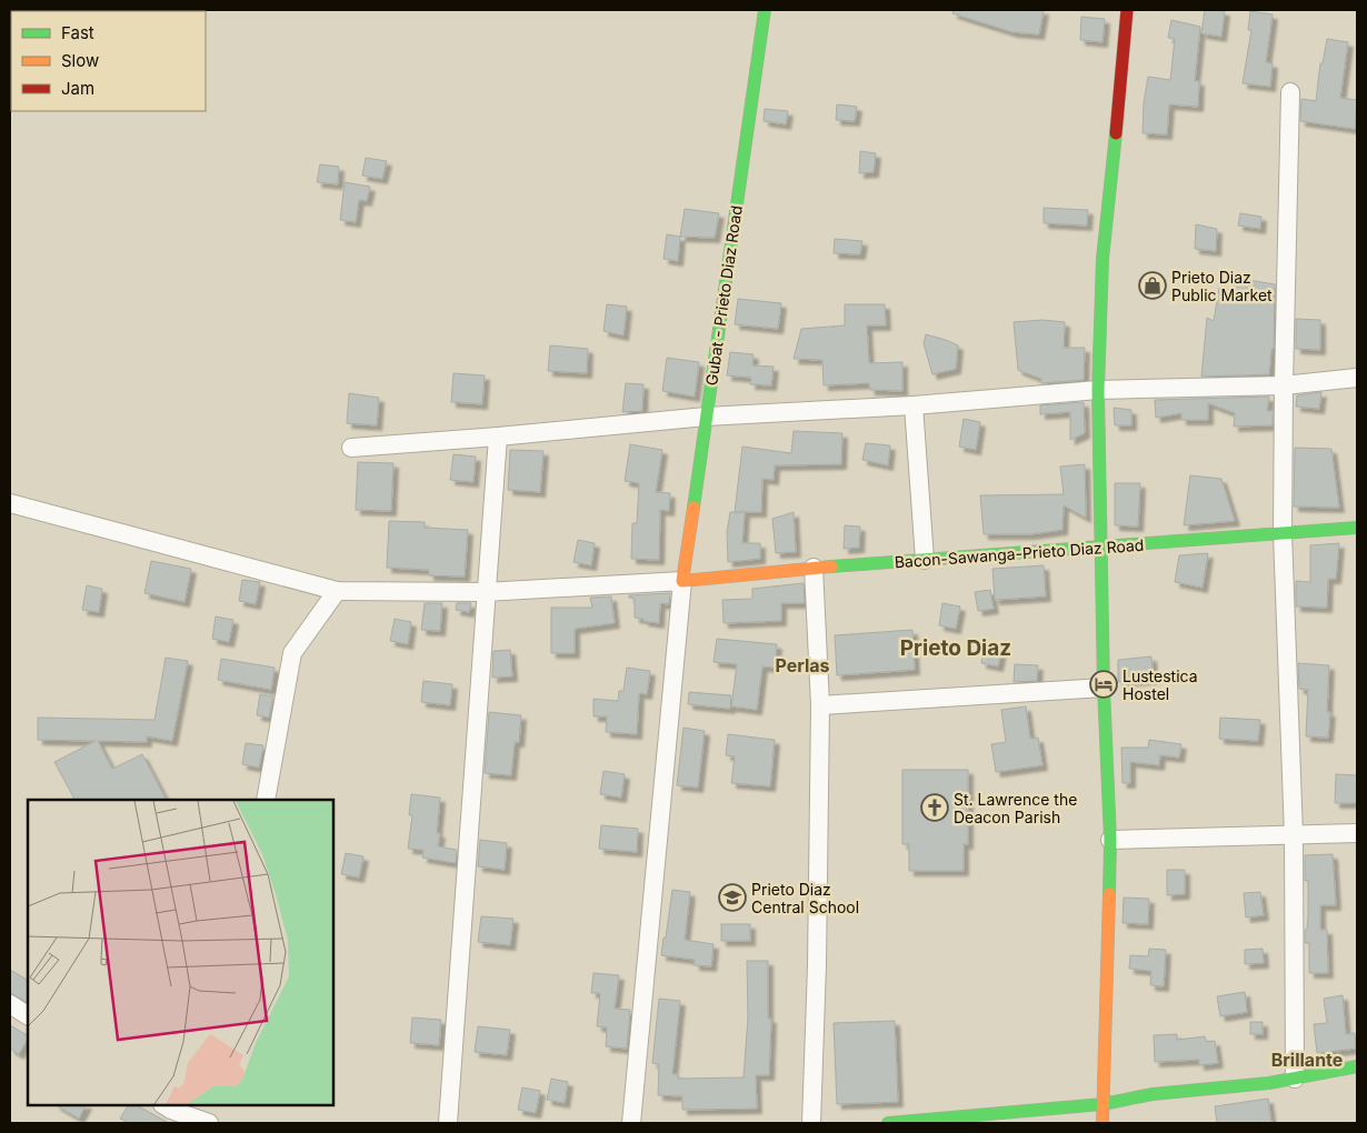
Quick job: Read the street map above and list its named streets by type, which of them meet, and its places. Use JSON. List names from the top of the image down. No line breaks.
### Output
{"streets":{"street":["Gubat - Prieto Diaz Road","Bacon-Sawanga-Prieto Diaz Road"]},"crossings":[["Gubat - Prieto Diaz Road","Bacon-Sawanga-Prieto Diaz Road"]],"districts":["Prieto Diaz","Perlas","Brillante"],"places":{"shop":["Prieto Diaz Public Market"],"hotel":["Lustestica Hostel"],"church":["St. Lawrence the Deacon Parish"],"school or university":["Prieto Diaz Central School"]},"legend":["Fast","Slow","Jam"]}
